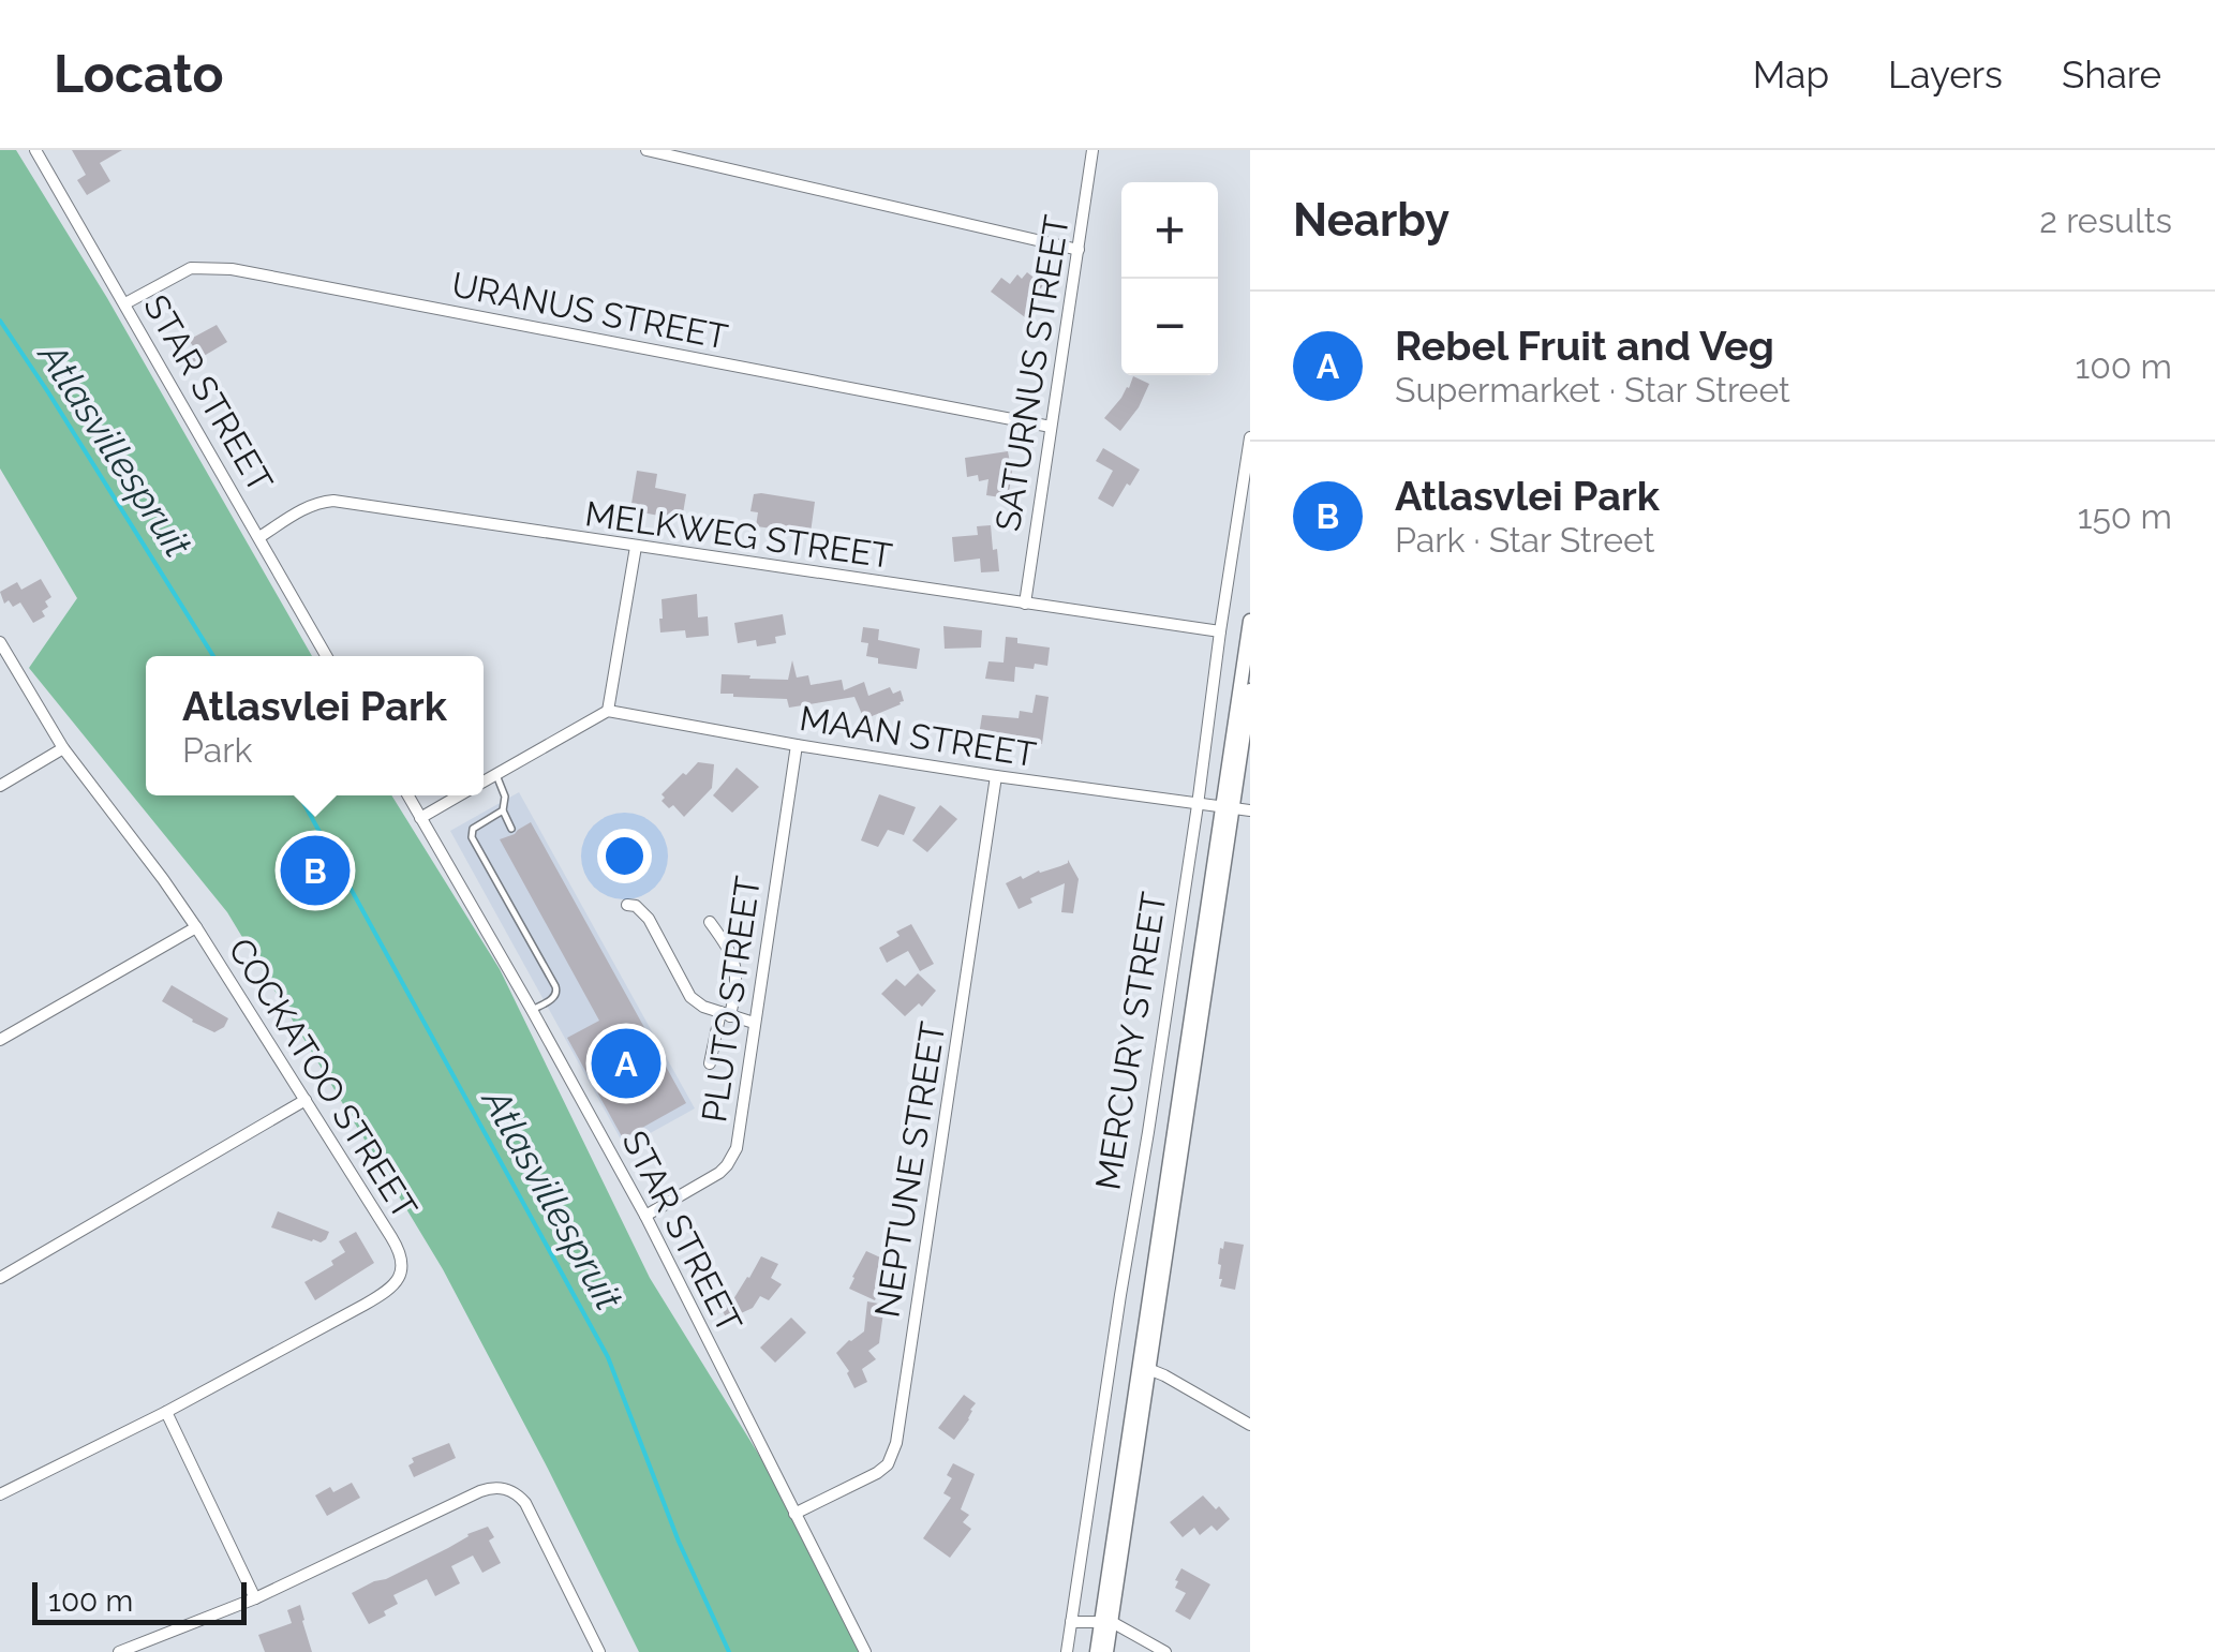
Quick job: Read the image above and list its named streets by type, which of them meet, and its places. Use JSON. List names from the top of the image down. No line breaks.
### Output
{"streets":{"street":["URANUS STREET","SATURNUS STREET","STAR STREET","MELKWEG STREET","MAAN STREET","PLUTO STREET","MERCURY STREET","COCKATOO STREET","NEPTUNE STREET"]},"crossings":[["URANUS STREET","SATURNUS STREET"],["URANUS STREET","STAR STREET"],["SATURNUS STREET","MELKWEG STREET"],["STAR STREET","MELKWEG STREET"],["STAR STREET","PLUTO STREET"],["STAR STREET","NEPTUNE STREET"],["MELKWEG STREET","MERCURY STREET"],["MAAN STREET","PLUTO STREET"],["MAAN STREET","MERCURY STREET"],["MAAN STREET","NEPTUNE STREET"]],"water":["Atlasvillespruit"],"scale_bar":"100 m","page":{"header":"Locato","nav":["Map","Layers","Share"],"heading":["Nearby","2 results"],"map_buttons":["+","−"],"list":[{"mark":"A","name":"Rebel Fruit and Veg","note":"Supermarket · Star Street","value":"100 m"},{"mark":"B","name":"Atlasvlei Park","note":"Park · Star Street","value":"150 m"}],"popup":["Atlasvlei Park","Park"],"pins":["B","A"],"scale":"100 m"}}
